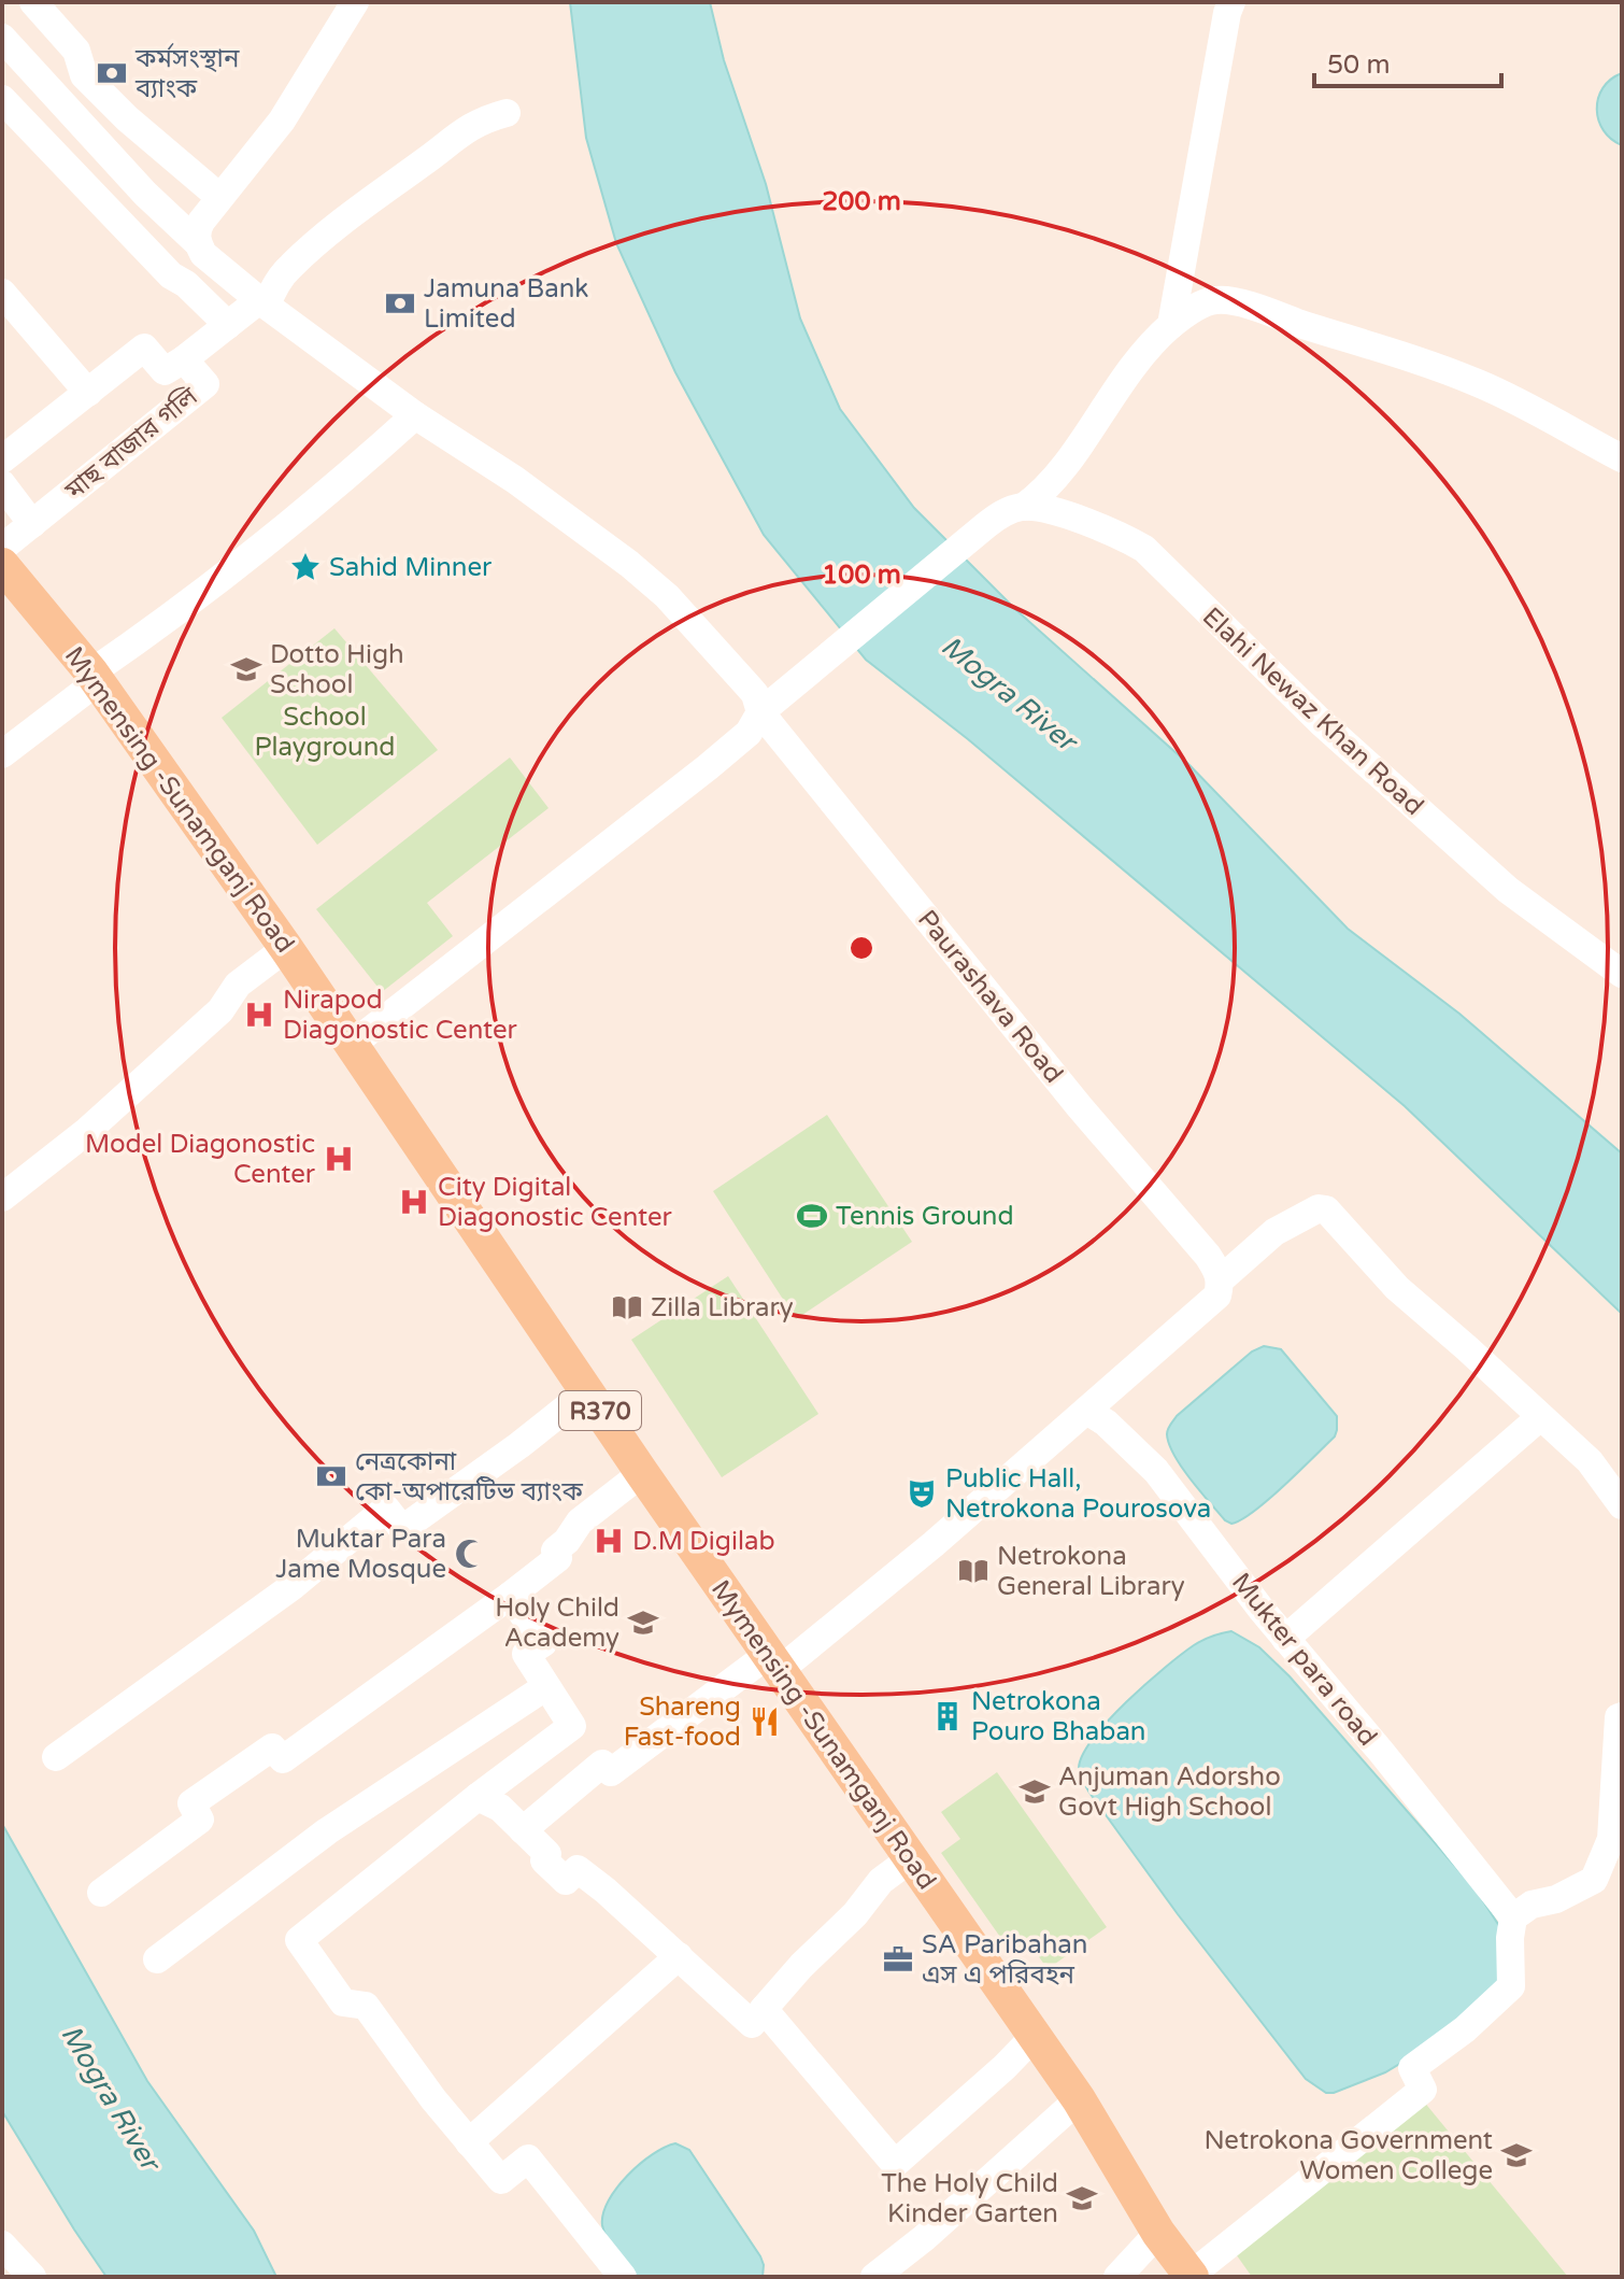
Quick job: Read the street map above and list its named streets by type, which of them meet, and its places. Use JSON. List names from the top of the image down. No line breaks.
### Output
{"streets":{"main road":["Mymensing -Sunamganj Road","R370"],"street":["মাছ বাজার গলি","Elahi Newaz Khan Road","Paurashava Road","Mukter para road"]},"crossings":[["মাছ বাজার গলি","Paurashava Road"]],"water":["Mogra River"],"parks":["School Playground"],"places":{"bank":["কর্মসংস্থান ব্যাংক","Jamuna Bank Limited","নেত্রকোনা কো-অপারেটিভ ব্যাংক"],"place":["Sahid Minner"],"school or university":["Dotto High School","Holy Child Academy","Anjuman Adorsho Govt High School","Netrokona Government Women College","The Holy Child Kinder Garten"],"hospital":["Nirapod Diagonostic Center","Model Diagonostic Center","City Digital Diagonostic Center","D.M Digilab"],"sports":["Tennis Ground"],"library":["Zilla Library","Netrokona General Library"],"theatre":["Public Hall, Netrokona Pourosova"],"mosque":["Muktar Para Jame Mosque"],"building":["Netrokona Pouro Bhaban"],"restaurant":["Shareng Fast-food"],"office":["SA Paribahan এস এ পরিবহন"]},"scale_bar":"50 m","rings":["200 m","100 m"]}
